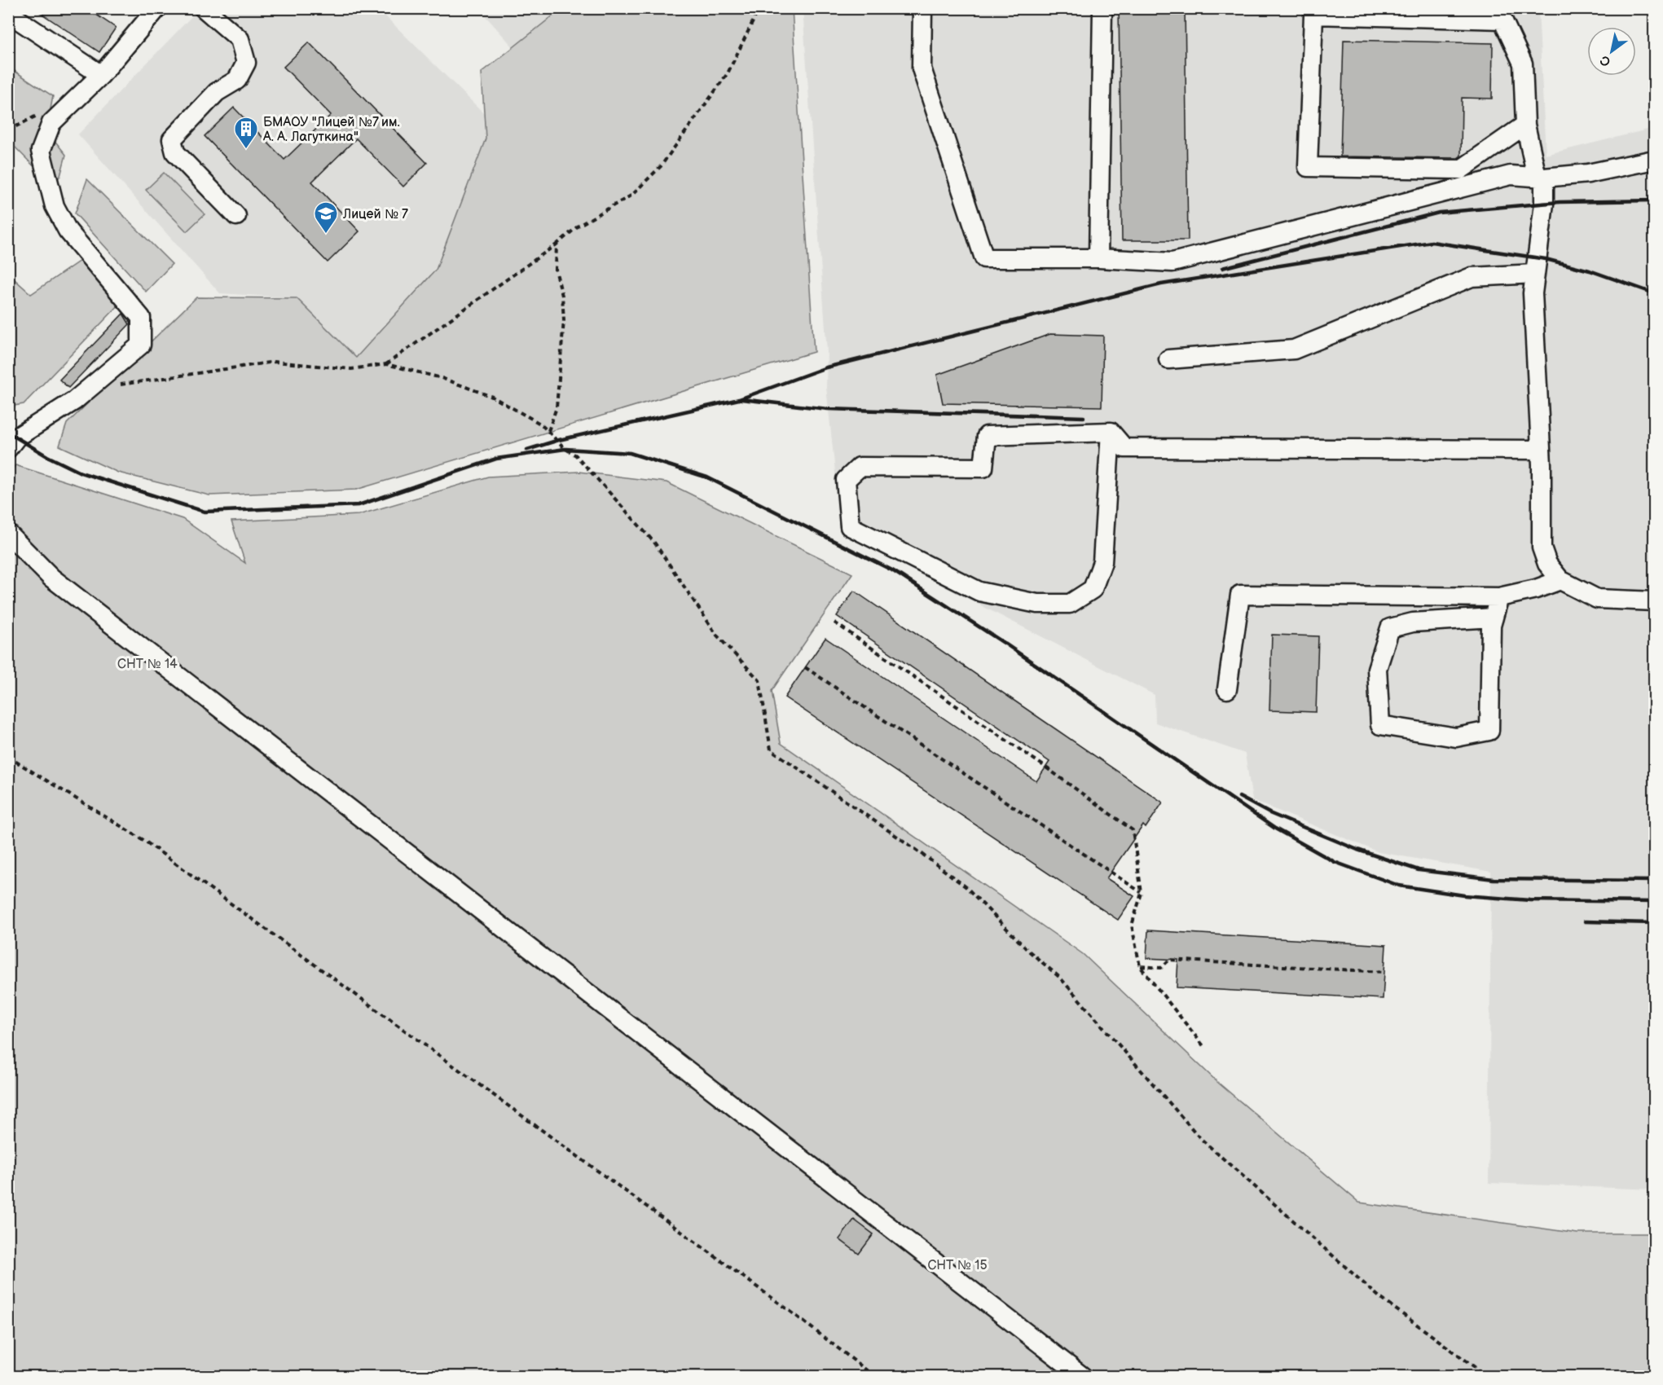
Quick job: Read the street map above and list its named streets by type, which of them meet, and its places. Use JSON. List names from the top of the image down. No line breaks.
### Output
{"parks":["СНТ № 14","СНТ № 15"],"places":{"building":["БМАОУ \"Лицей №7 им. А. А. Лагуткина\""],"school or university":["Лицей № 7"]},"north":"bottom left"}
